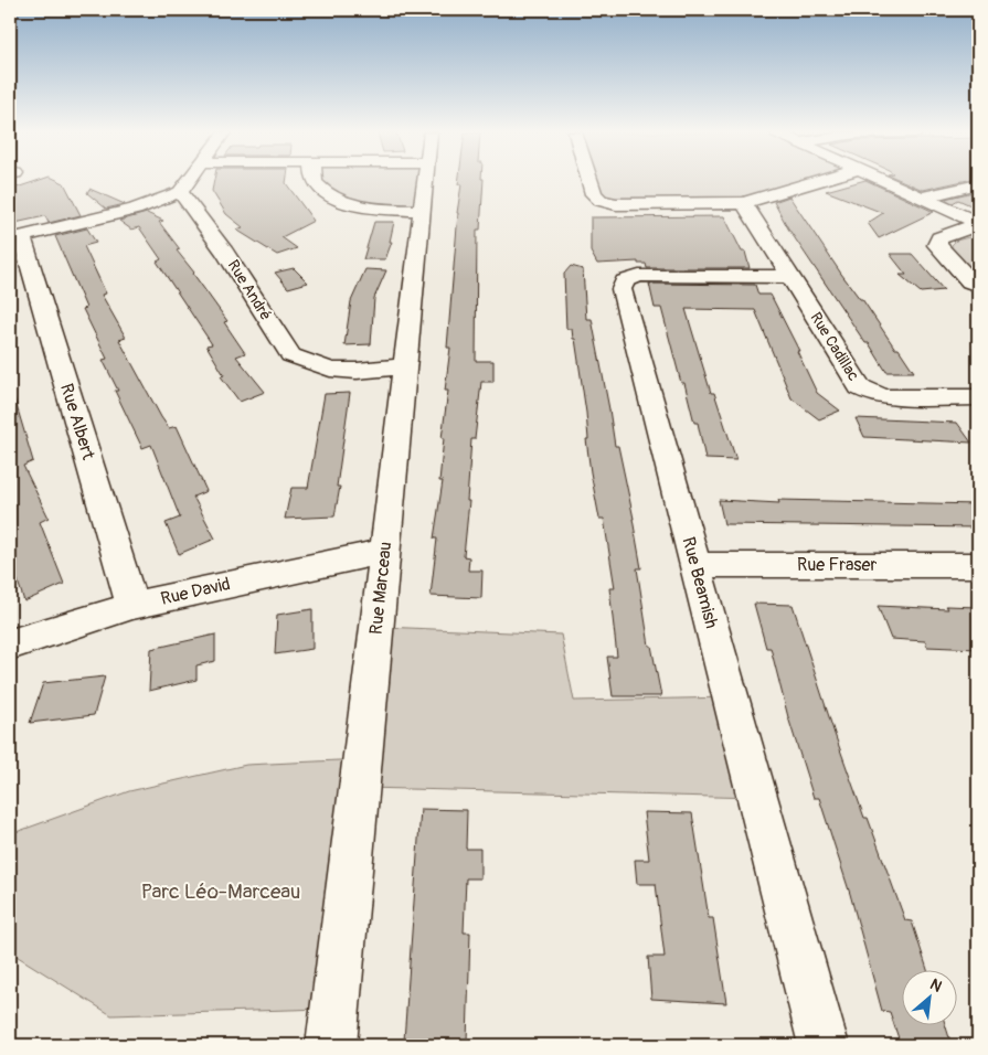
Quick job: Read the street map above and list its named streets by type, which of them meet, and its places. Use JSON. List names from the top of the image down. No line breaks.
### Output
{"streets":{"street":["Rue André","Rue Cadillac","Rue Albert","Rue Fraser","Rue Beamish","Rue Marceau","Rue David"]},"crossings":[["Rue André","Rue Marceau"],["Rue Cadillac","Rue Beamish"],["Rue Albert","Rue David"],["Rue Fraser","Rue Beamish"],["Rue Marceau","Rue David"]],"parks":["Parc Léo-Marceau"],"north":"top right"}
